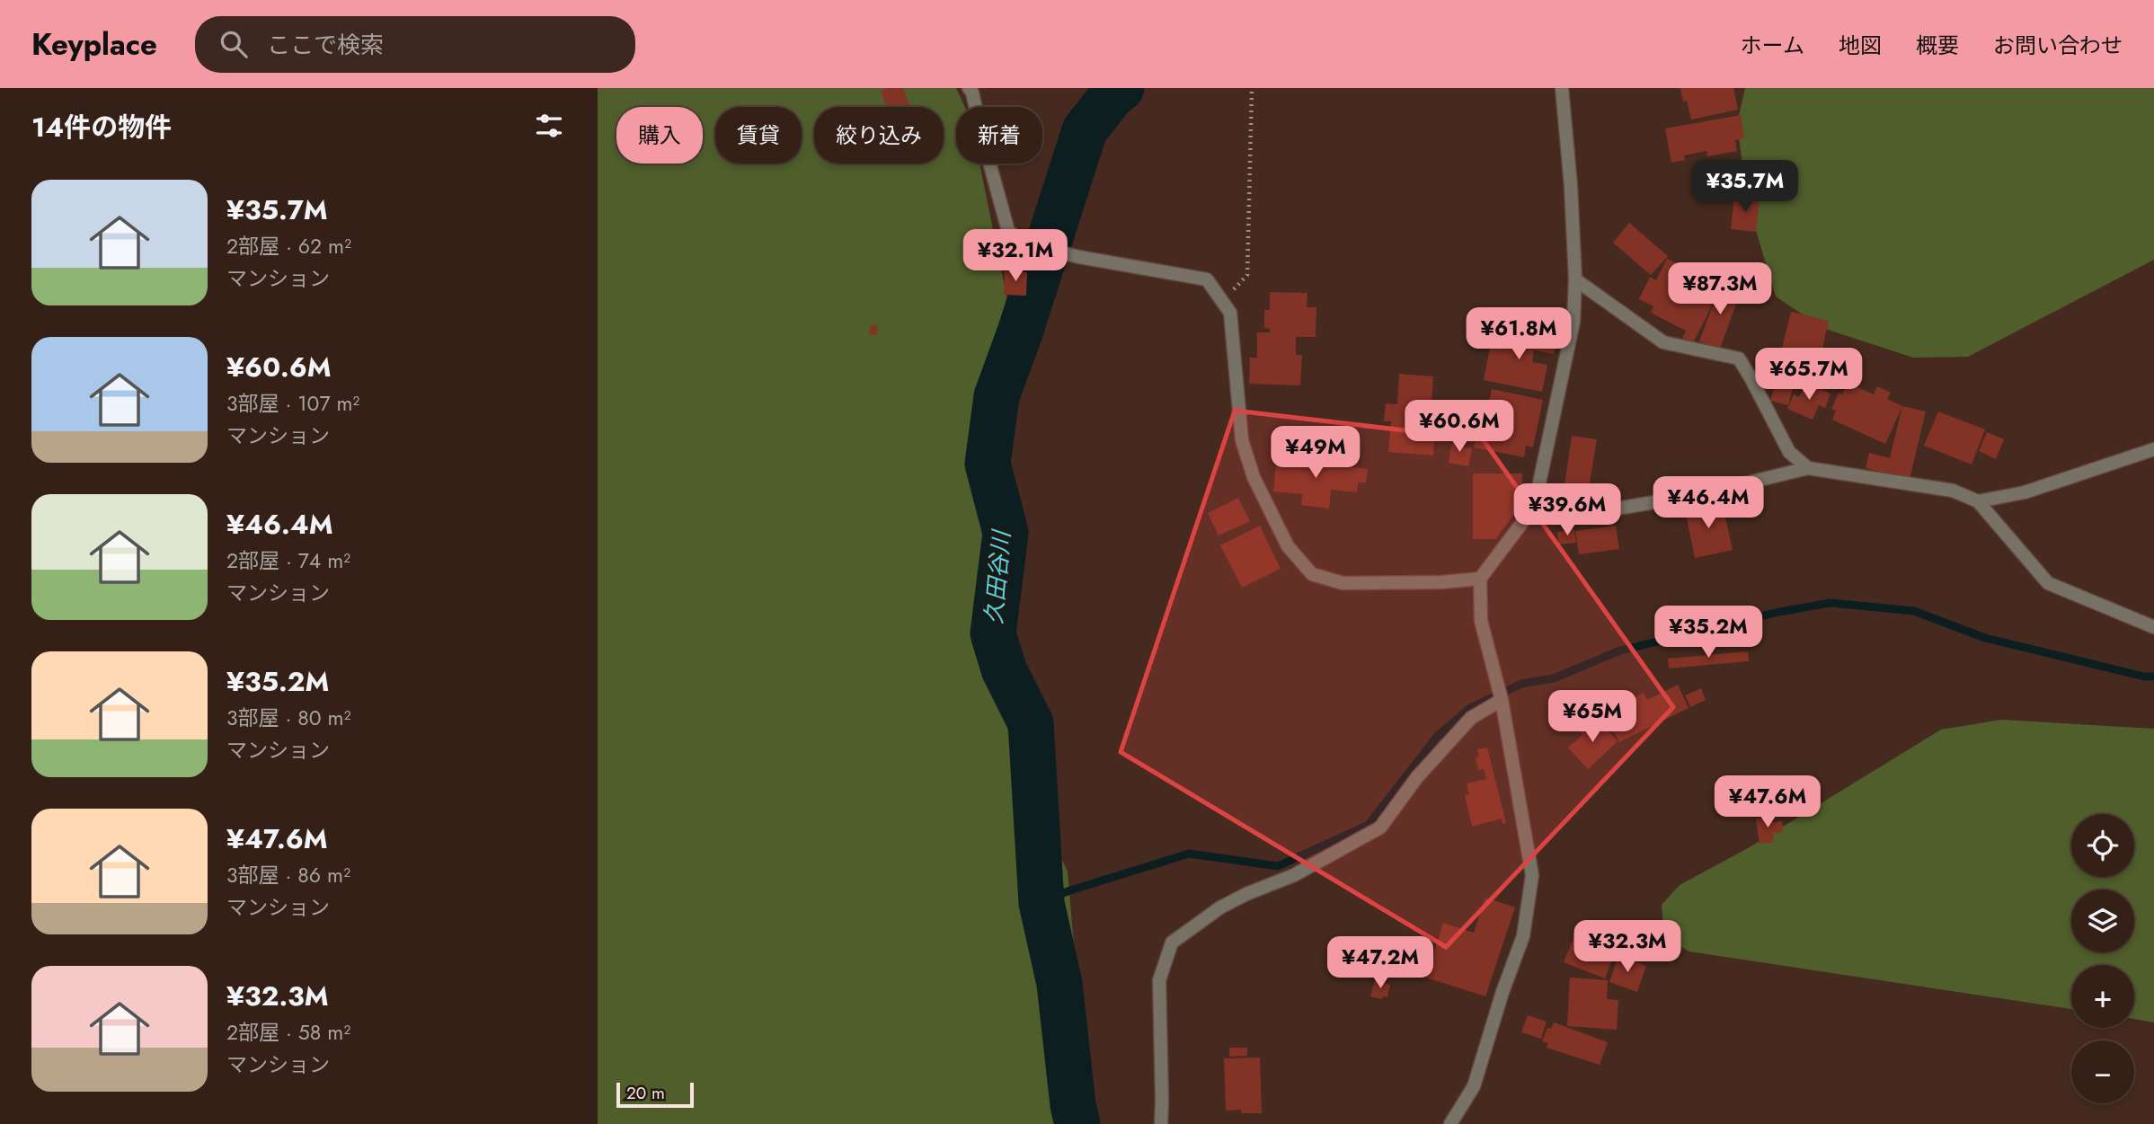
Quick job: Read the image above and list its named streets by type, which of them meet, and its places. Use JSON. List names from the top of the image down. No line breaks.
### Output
{"water":["久田谷川"],"scale_bar":"20 m","page":{"header":"Keyplace","search":"ここで検索","nav":["ホーム","地図","概要","お問い合わせ"],"heading":"14件の物件","chip":["購入","賃貸","絞り込み","新着"],"price":["¥35.7M","¥32.1M","¥87.3M","¥61.8M","¥65.7M","¥60.6M","¥49M","¥46.4M","¥39.6M","¥35.2M","¥65M","¥47.6M","¥32.3M","¥47.2M"],"list":[{"name":"¥35.7M","note":"2部屋 · 62 m² · マンション"},{"name":"¥60.6M","note":"3部屋 · 107 m² · マンション"},{"name":"¥46.4M","note":"2部屋 · 74 m² · マンション"},{"name":"¥35.2M","note":"3部屋 · 80 m² · マンション"},{"name":"¥47.6M","note":"3部屋 · 86 m² · マンション"},{"name":"¥32.3M","note":"2部屋 · 58 m² · マンション"}],"map_buttons":["+","−"],"scale":"20 m"}}
